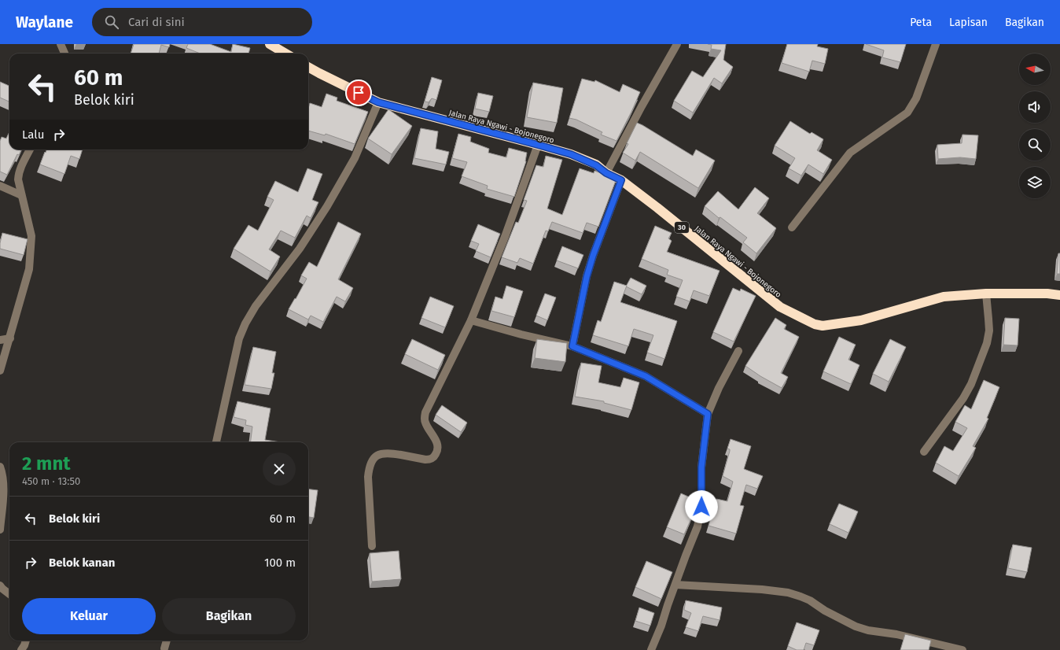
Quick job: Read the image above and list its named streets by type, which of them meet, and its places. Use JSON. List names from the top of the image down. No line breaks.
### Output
{"streets":{"highway":["Jalan Raya Ngawi - Bojonegoro","30"]},"north":"left","page":{"header":"Waylane","search":"Cari di sini","nav":["Peta","Lapisan","Bagikan"],"turn":["60 m","Belok kiri"],"then":"Lalu","heading":["2 mnt","450 m · 13:50"],"list":[{"name":"Belok kiri","value":"60 m"},{"name":"Belok kanan","value":"100 m"}],"buttons":["Keluar","Bagikan"]}}
